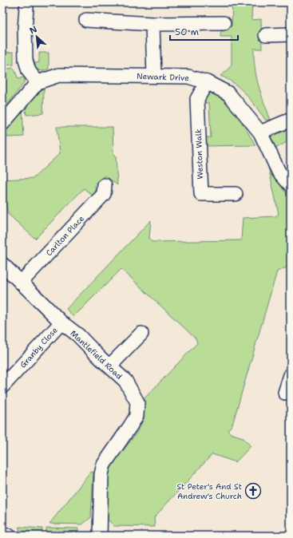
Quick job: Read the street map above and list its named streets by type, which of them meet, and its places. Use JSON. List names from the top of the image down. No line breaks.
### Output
{"streets":{"street":["Newark Drive","Weston Walk","Carlton Place","Granby Close","Mantlefield Road"]},"crossings":[["Newark Drive","Weston Walk"],["Carlton Place","Mantlefield Road"],["Granby Close","Mantlefield Road"]],"places":{"church":["St Peter's And St Andrew's Church"]},"scale_bar":"50 m","north":"top left"}
